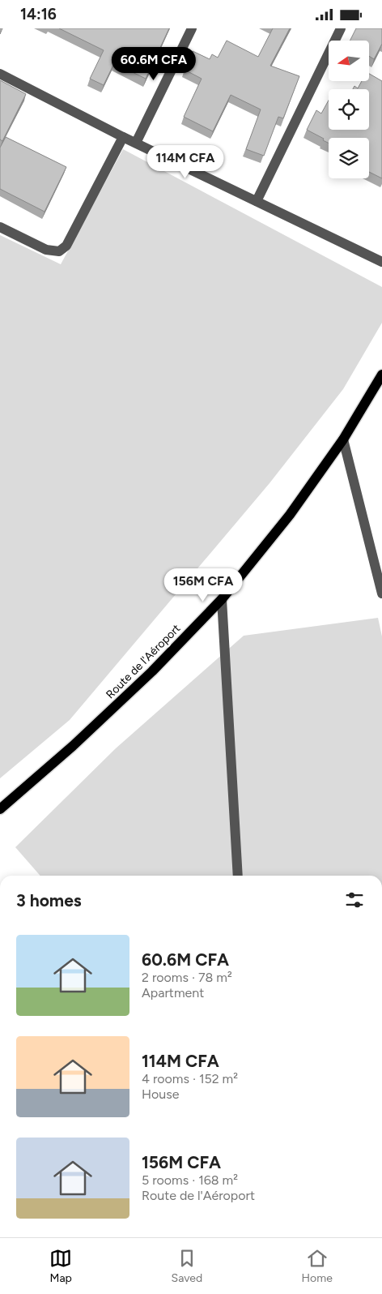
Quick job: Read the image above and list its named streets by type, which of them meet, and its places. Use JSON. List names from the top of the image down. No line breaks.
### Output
{"streets":{"main road":["Route de l'Aéroport"]},"north":"left","page":{"status":"14:16","price":["60.6M CFA","114M CFA","156M CFA"],"heading":"3 homes","list":[{"name":"60.6M CFA","note":"2 rooms · 78 m² · Apartment"},{"name":"114M CFA","note":"4 rooms · 152 m² · House"},{"name":"156M CFA","note":"5 rooms · 168 m² · Route de l'Aéroport"}],"tabs":["Map","Saved","Home"]}}
